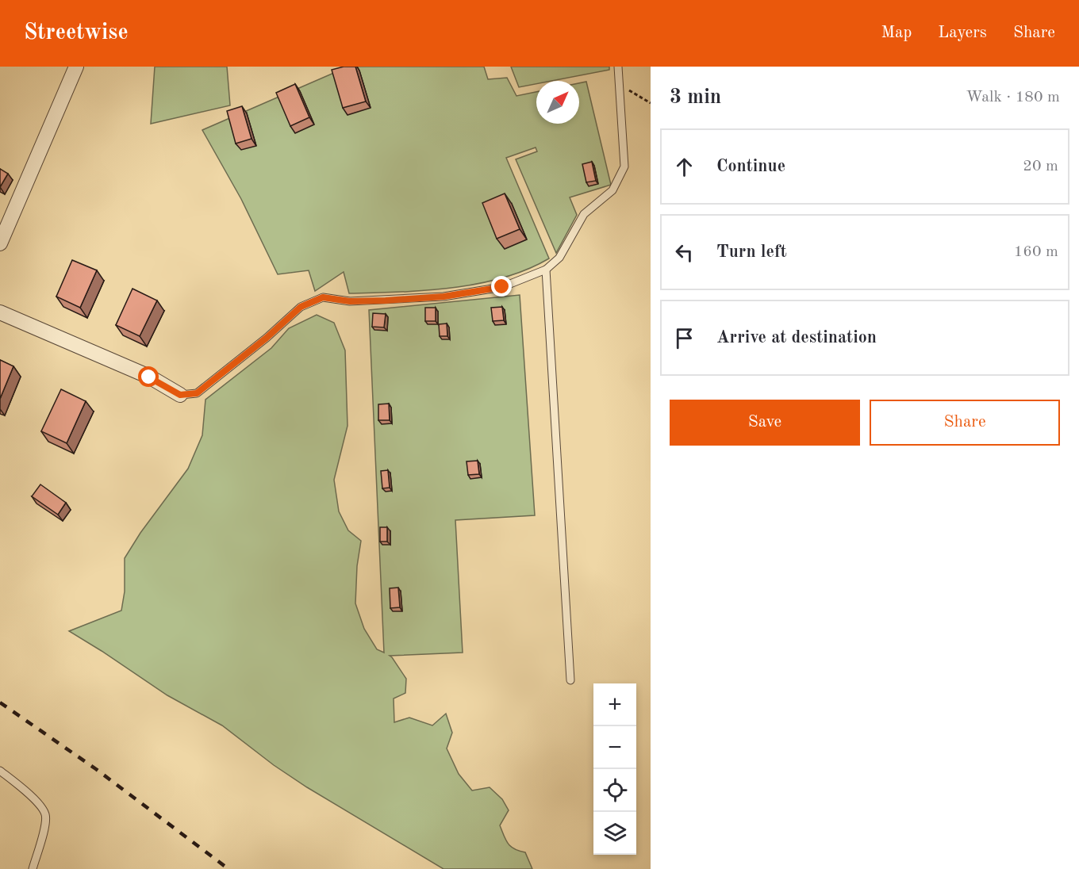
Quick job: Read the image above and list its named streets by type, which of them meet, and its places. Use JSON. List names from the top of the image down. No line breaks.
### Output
{"north":"top right","page":{"header":"Streetwise","nav":["Map","Layers","Share"],"heading":["3 min","Walk · 180 m"],"list":[["Continue","20 m"],["Turn left","160 m"],"Arrive at destination"],"buttons":["Save","Share"],"map_buttons":["+","−"]}}
